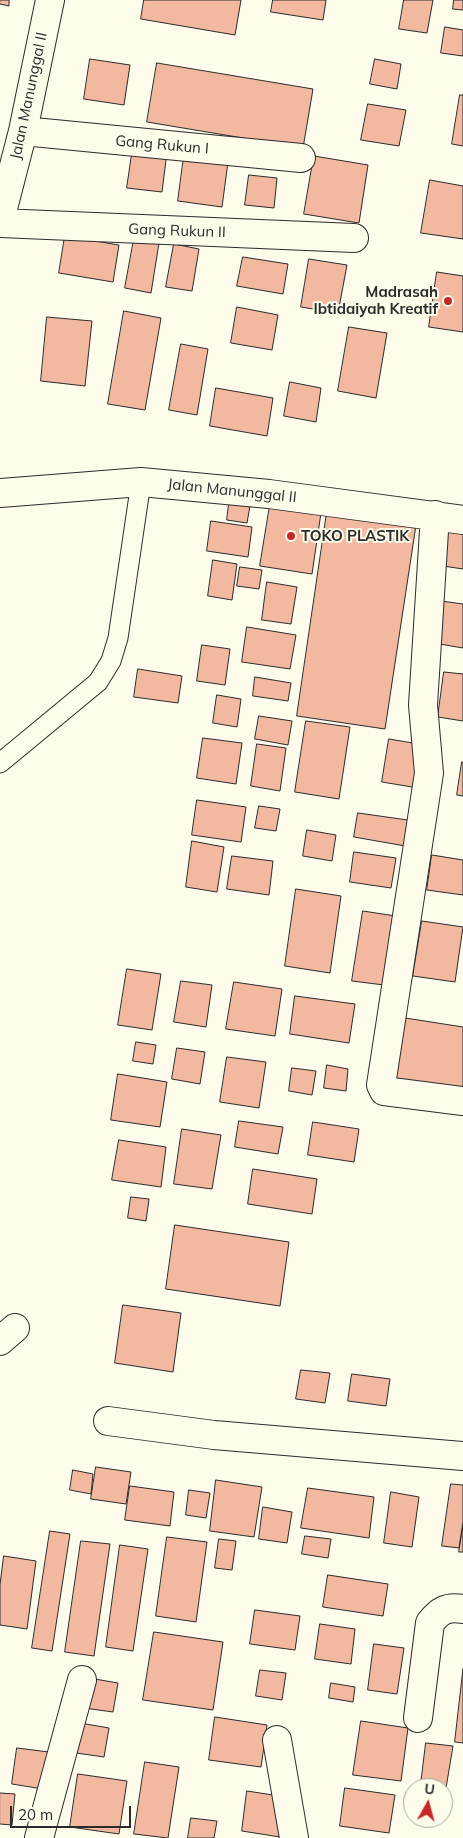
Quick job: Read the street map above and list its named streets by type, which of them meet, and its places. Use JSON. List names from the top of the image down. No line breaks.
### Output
{"streets":{"street":["Jalan Manunggal II","Gang Rukun I","Gang Rukun II"]},"crossings":[["Jalan Manunggal II","Gang Rukun I"],["Jalan Manunggal II","Gang Rukun II"]],"places":["Madrasah Ibtidaiyah Kreatif","TOKO PLASTIK"],"scale_bar":"20 m","north":"top"}
